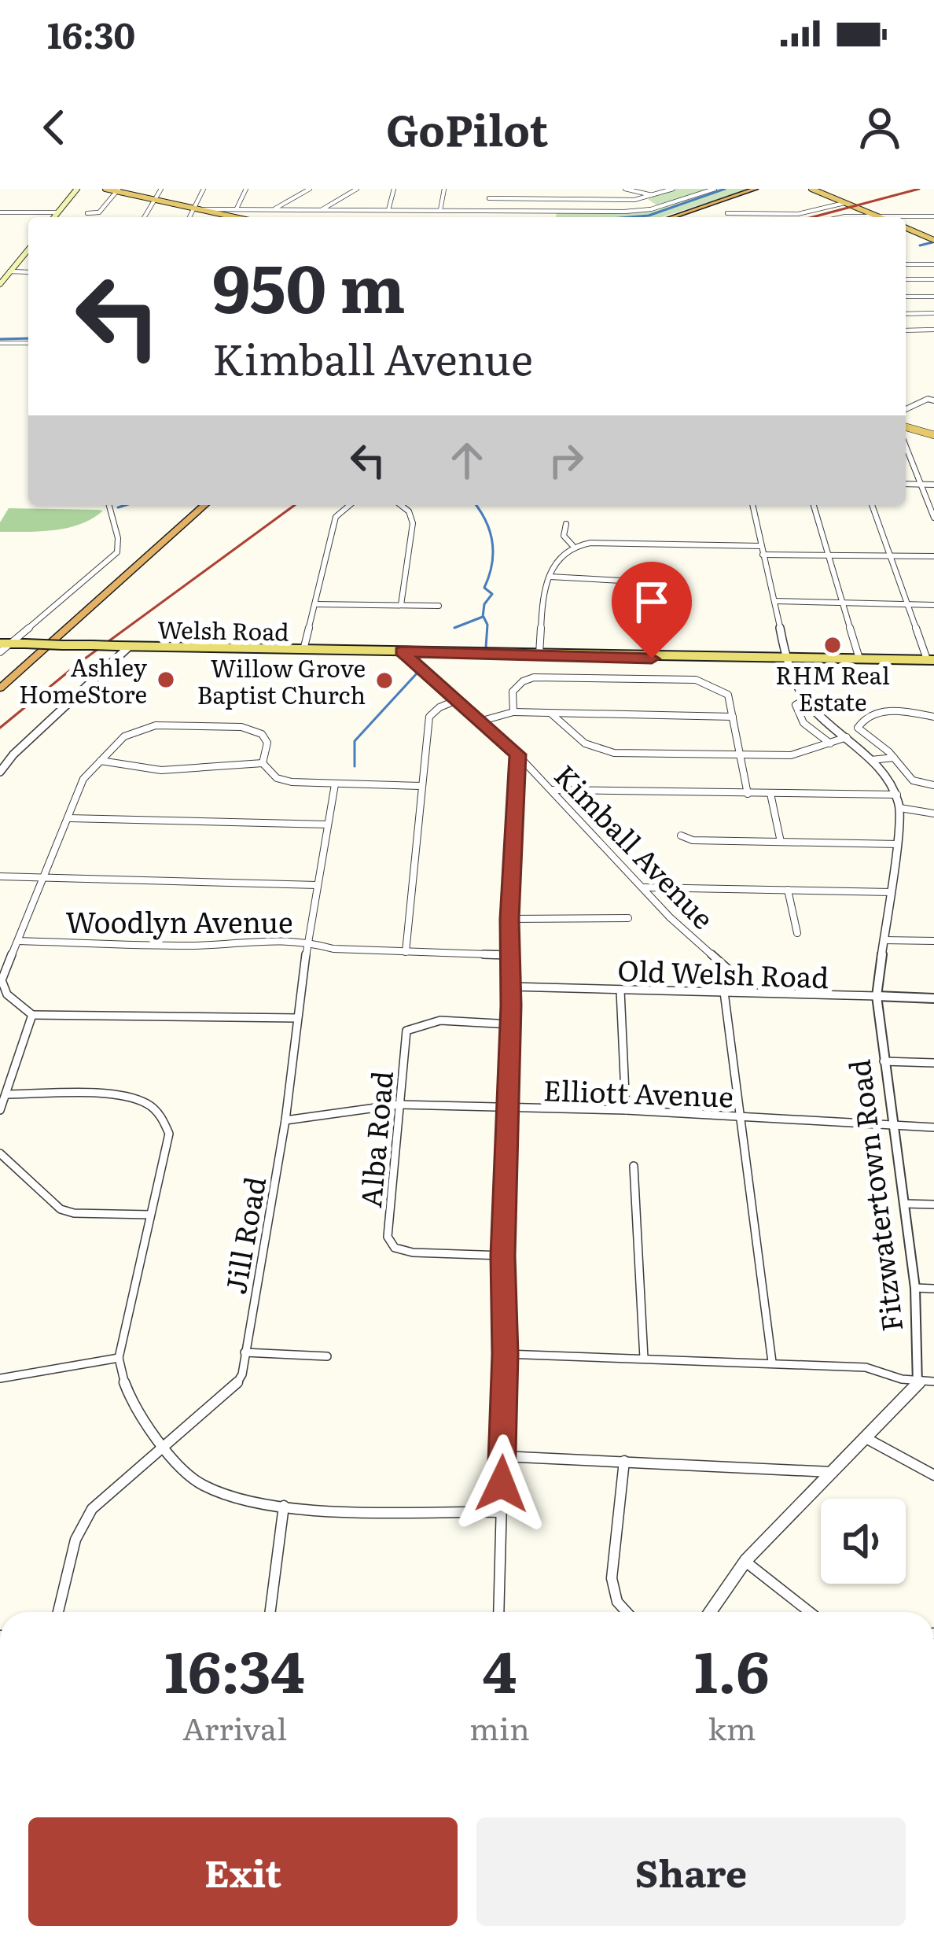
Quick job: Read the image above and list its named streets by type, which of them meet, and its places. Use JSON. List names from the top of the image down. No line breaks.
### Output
{"streets":{"main road":["Welsh Road"],"street":["Kimball Avenue","Woodlyn Avenue","Old Welsh Road","Elliott Avenue","Alba Road","Fitzwatertown Road","Jill Road"]},"crossings":[["Welsh Road","Kimball Avenue"],["Welsh Road","Fitzwatertown Road"],["Kimball Avenue","Old Welsh Road"],["Woodlyn Avenue","Jill Road"],["Old Welsh Road","Fitzwatertown Road"],["Elliott Avenue","Alba Road"],["Elliott Avenue","Fitzwatertown Road"],["Elliott Avenue","Jill Road"]],"places":["RHM Real Estate","Ashley HomeStore","Willow Grove Baptist Church"],"page":{"status":"16:30","header":"GoPilot","turn":["950 m","Kimball Avenue"],"eta":["16:34","Arrival","4","min","1.6","km"],"buttons":["Exit","Share"]}}
